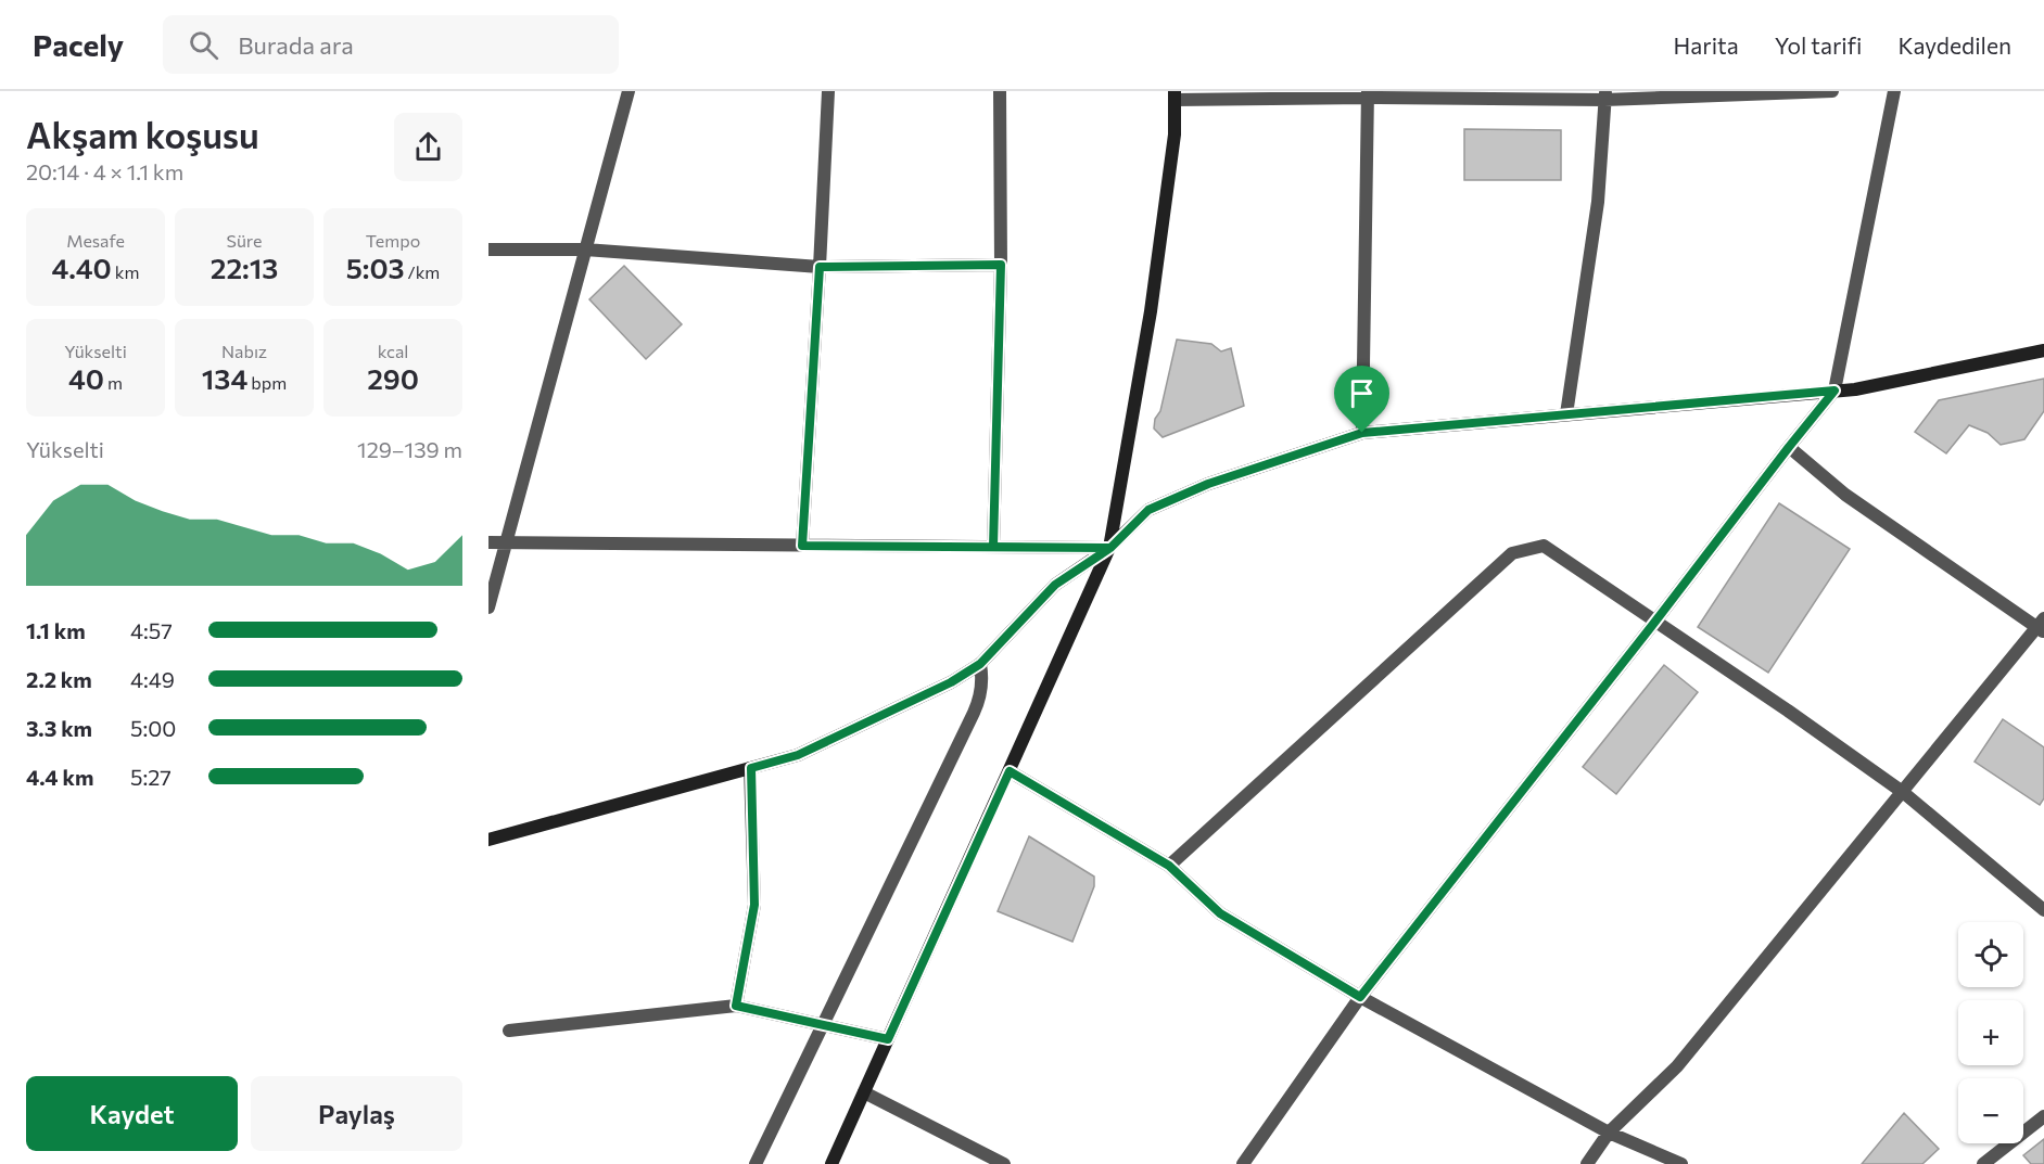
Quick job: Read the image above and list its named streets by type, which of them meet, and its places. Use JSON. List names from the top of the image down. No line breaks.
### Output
{"page":{"header":"Pacely","search":"Burada ara","nav":["Harita","Yol tarifi","Kaydedilen"],"heading":["Akşam koşusu","20:14 · 4 × 1.1 km"],"stats":[["Mesafe","4.40 km"],["Süre","22:13"],["Tempo","5:03 /km"],["Yükselti","40 m"],["Nabız","134 bpm"],["kcal","290"]],"chart":["Yükselti","129–139 m"],"list":[{"name":"1.1 km","note":"4:57"},{"name":"2.2 km","note":"4:49"},{"name":"3.3 km","note":"5:00"},{"name":"4.4 km","note":"5:27"}],"map_buttons":["+","−"],"buttons":["Kaydet","Paylaş"]}}
